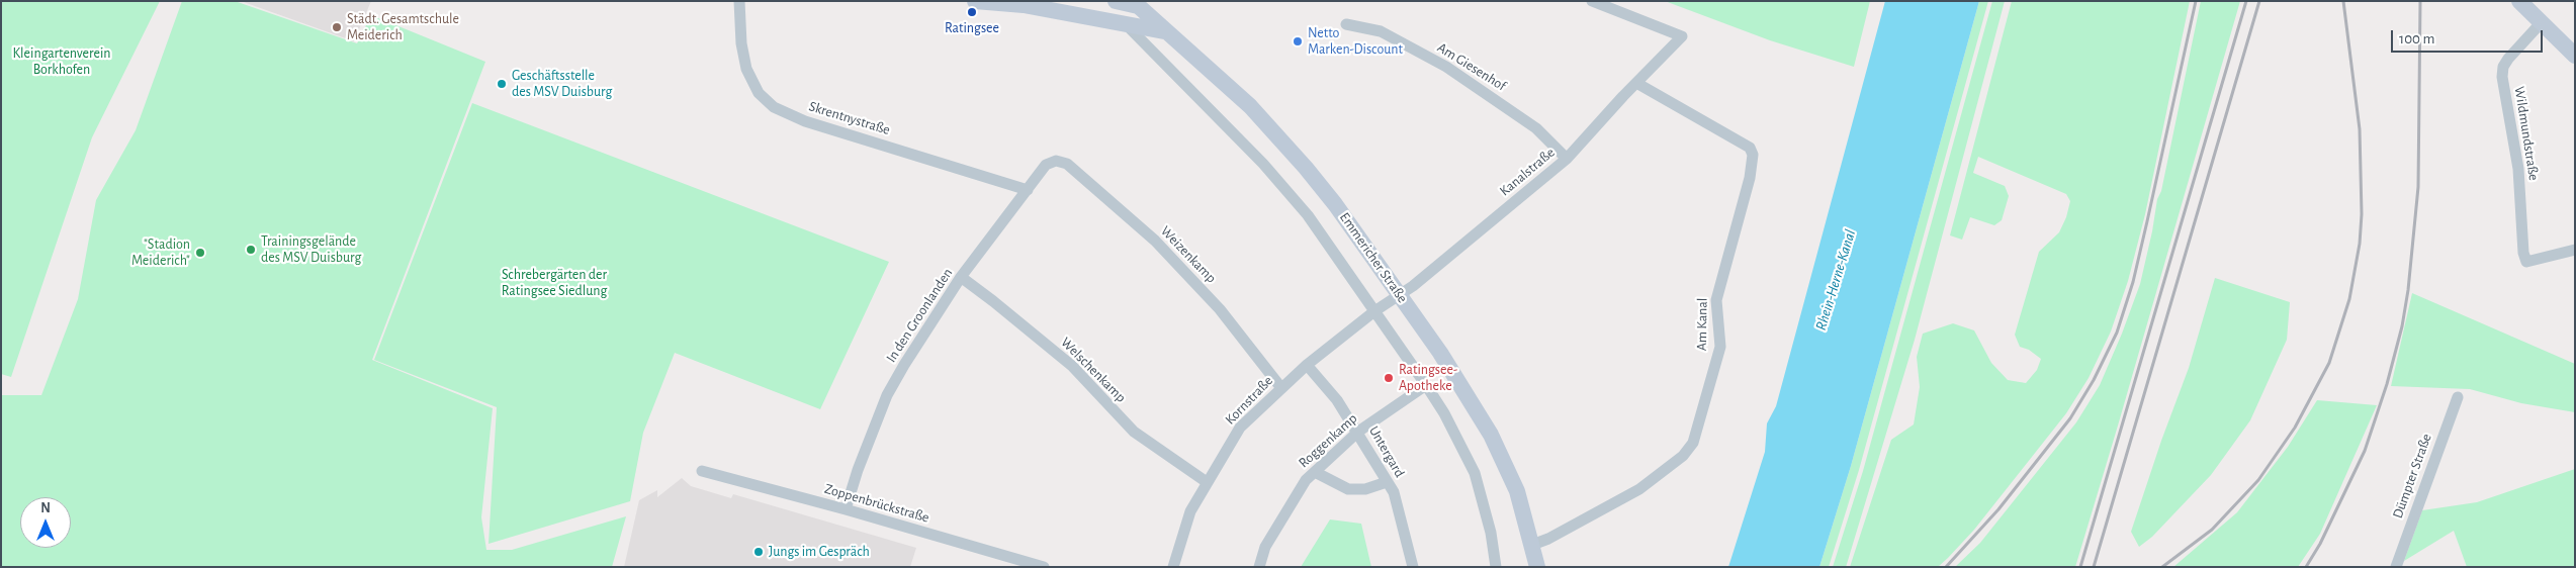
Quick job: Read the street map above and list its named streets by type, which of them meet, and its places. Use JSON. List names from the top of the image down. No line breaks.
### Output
{"streets":{"main road":["Emmericher Straße"],"street":["Am Giesenhof","Skrentnystraße","Wildmundstraße","Kanalstraße","Weizenkamp","In den Groonlanden","Am Kanal","Welschenkamp","Kornstraße","Roggenkamp","Untergard","Dümpter Straße","Zoppenbrückstraße"]},"crossings":[["Am Giesenhof","Kanalstraße"],["Skrentnystraße","In den Groonlanden"],["Kanalstraße","Emmericher Straße"],["Kanalstraße","Am Kanal"],["Kanalstraße","Kornstraße"],["Weizenkamp","In den Groonlanden"],["Weizenkamp","Kornstraße"],["Emmericher Straße","Am Kanal"],["Emmericher Straße","Kornstraße"],["Emmericher Straße","Roggenkamp"],["In den Groonlanden","Welschenkamp"],["In den Groonlanden","Zoppenbrückstraße"],["Welschenkamp","Kornstraße"],["Kornstraße","Untergard"],["Roggenkamp","Untergard"]],"water":["Rhein-Herne-Kanal"],"parks":["Kleingartenverein Borkhofen","Schrebergärten der Ratingsee Siedlung"],"places":["Ratingsee","Städt. Gesamtschule Meiderich","Netto Marken-Discount","Geschäftsstelle des MSV Duisburg","Trainingsgelände des MSV Duisburg","\"Stadion Meiderich\"","Ratingsee- Apotheke","Jungs im Gespräch"],"scale_bar":"100 m","north":"top"}
